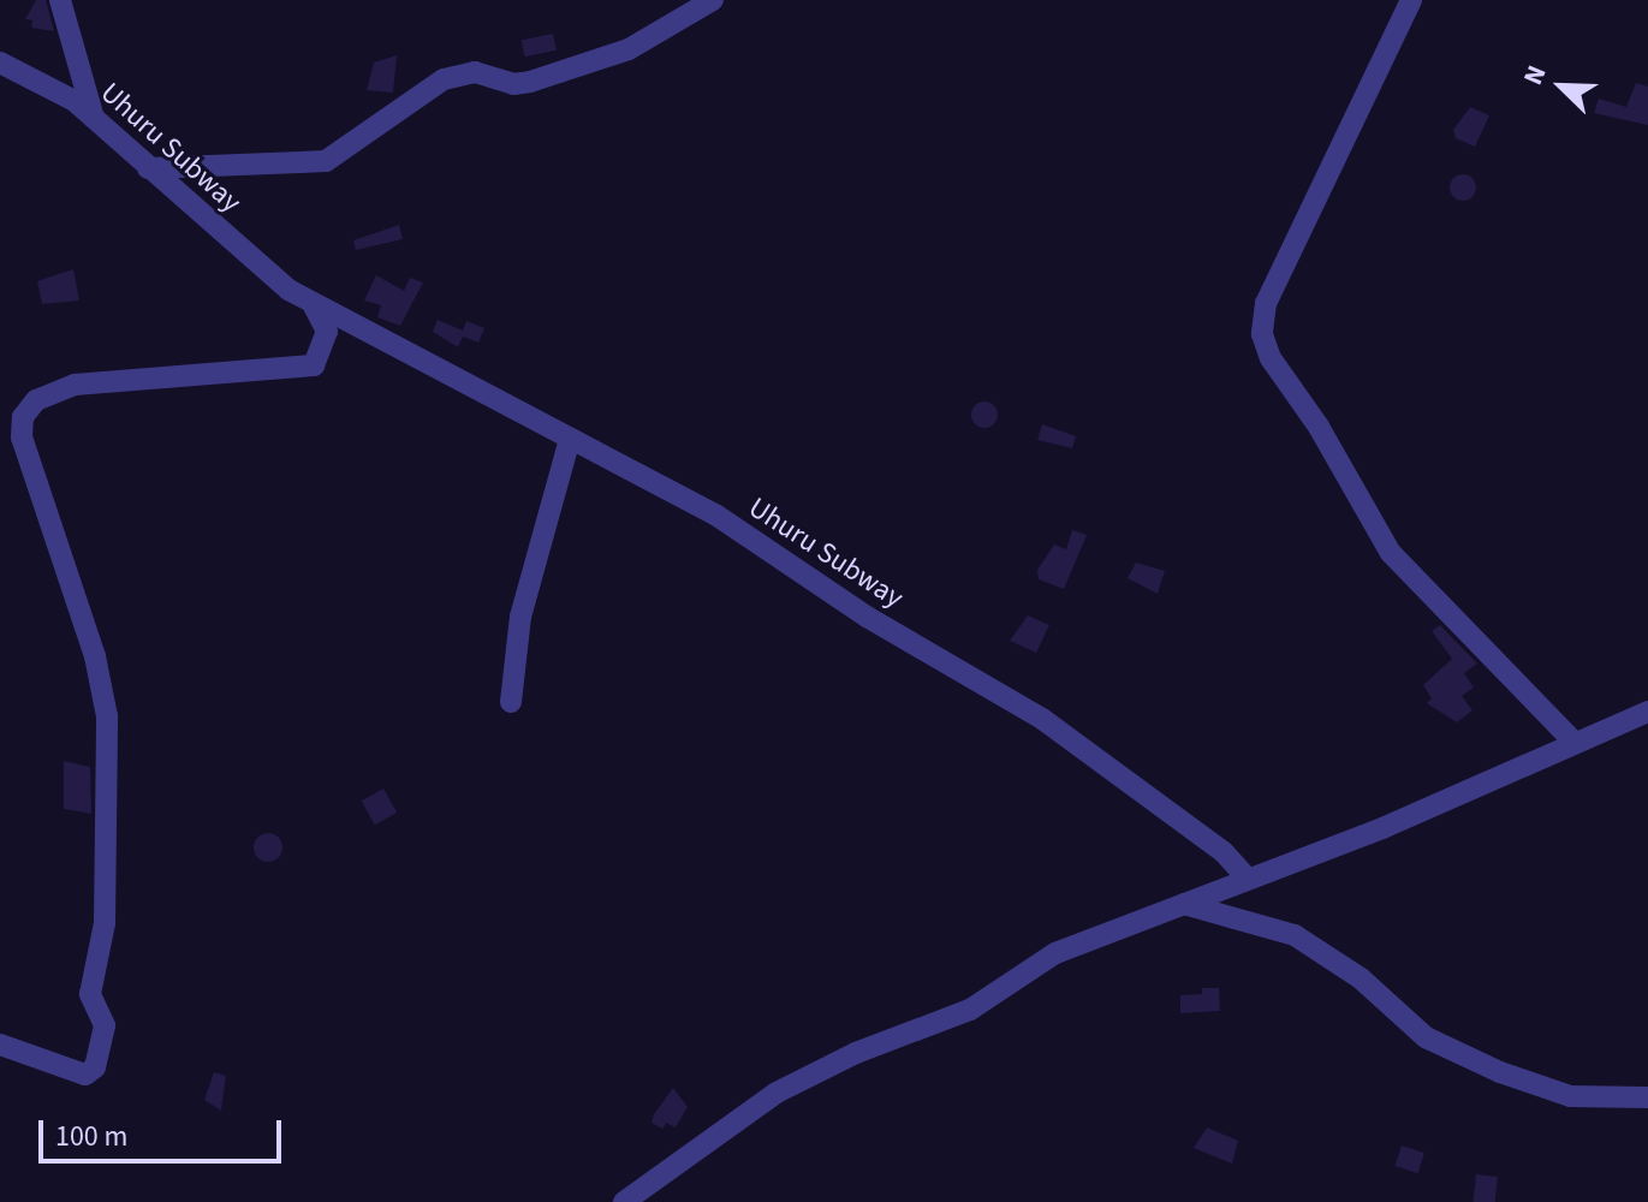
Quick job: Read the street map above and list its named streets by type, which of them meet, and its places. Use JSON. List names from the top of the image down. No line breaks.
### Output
{"streets":{"street":["Uhuru Subway"]},"scale_bar":"100 m","north":"top left"}
